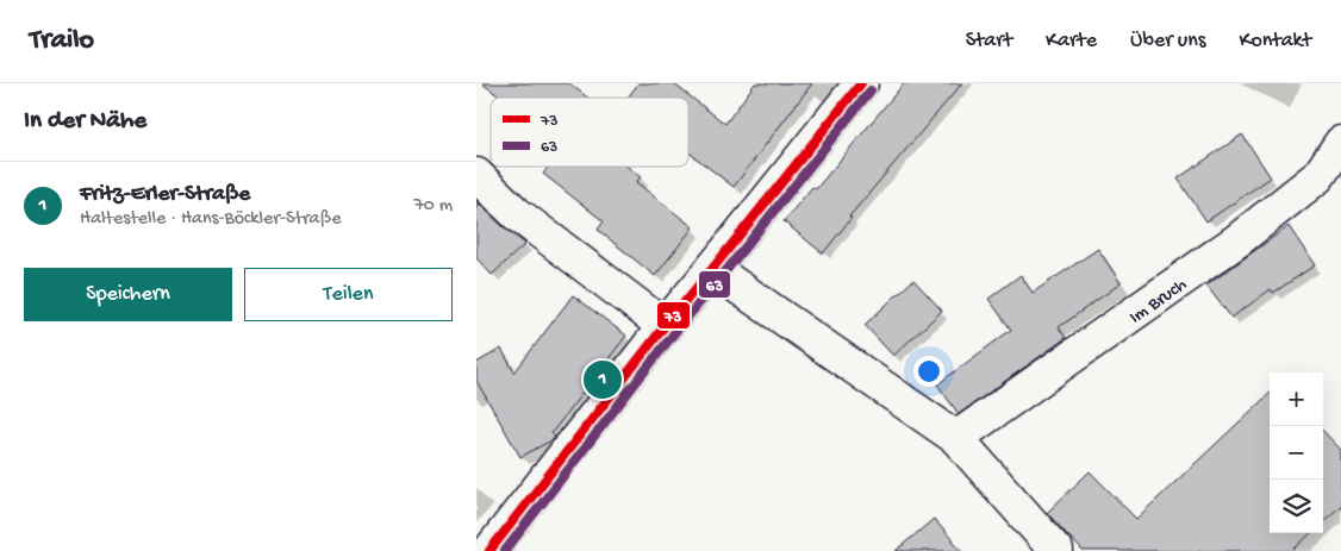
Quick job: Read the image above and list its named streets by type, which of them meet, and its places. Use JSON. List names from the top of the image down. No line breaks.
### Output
{"streets":{"street":["Im Bruch"]},"lines":["transit line 73","transit line 63"],"legend":["73","63"],"page":{"header":"Trailo","nav":["Start","Karte","Über uns","Kontakt"],"heading":"In der Nähe","list":[{"mark":"1","name":"Fritz-Erler-Straße","note":"Haltestelle · Hans-Böckler-Straße","value":"70 m"}],"buttons":["Speichern","Teilen"],"pins":"1","map_buttons":["+","−"]}}
